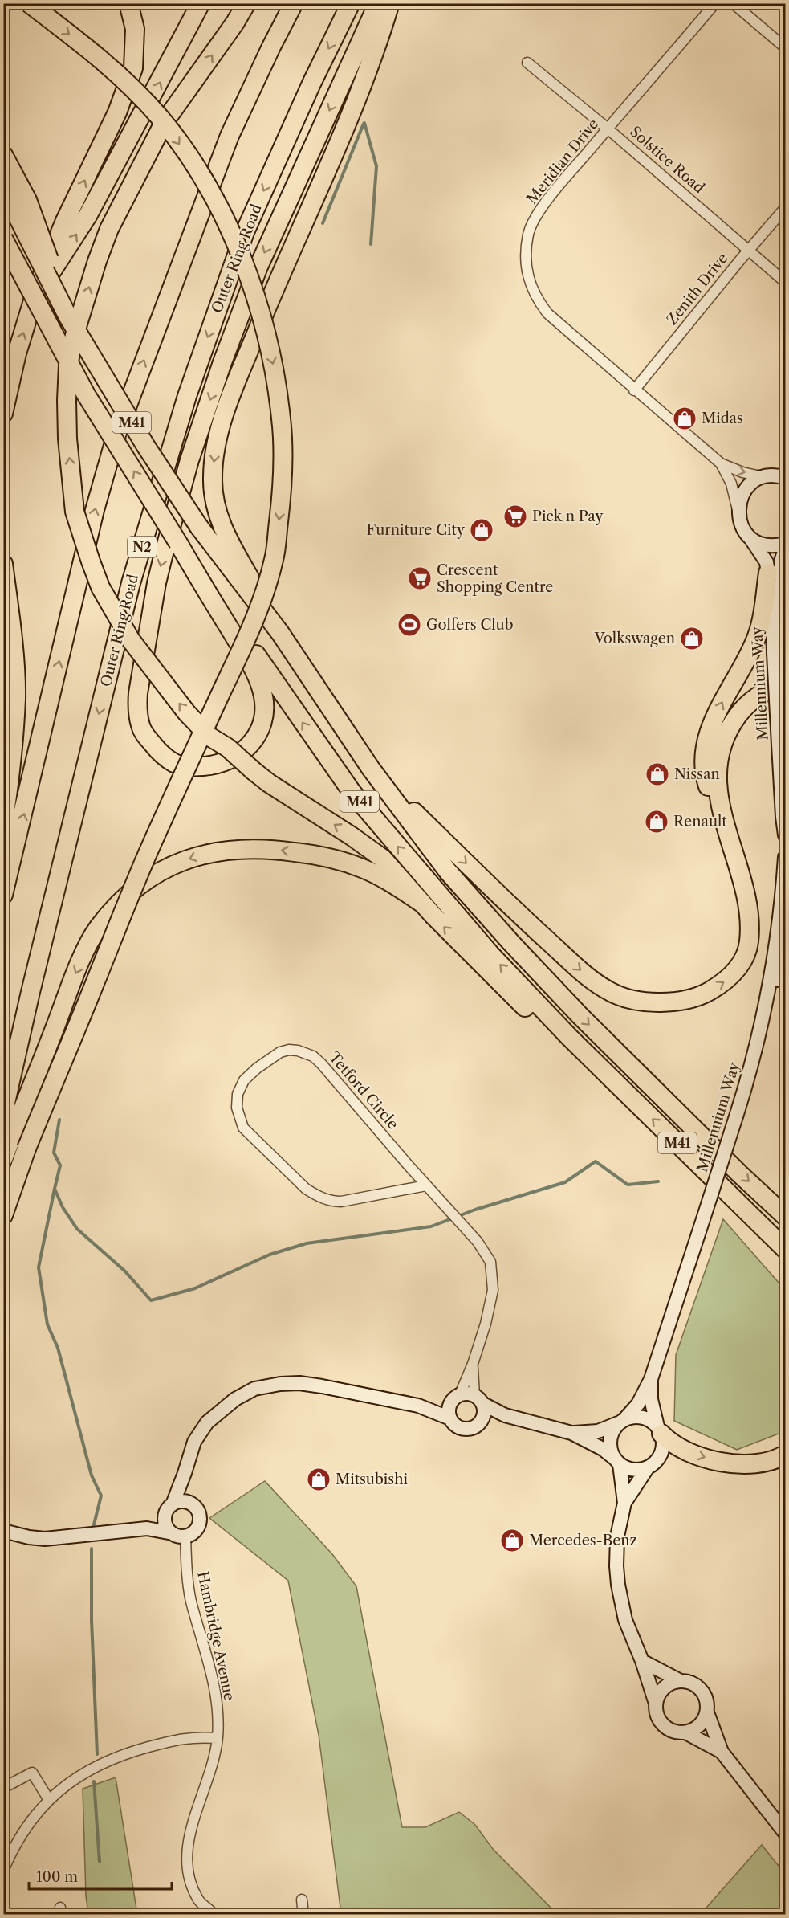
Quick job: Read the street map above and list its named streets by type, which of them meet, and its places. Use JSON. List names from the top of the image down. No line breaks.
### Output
{"streets":{"highway":["Outer Ring Road","M41","N2"],"street":["Solstice Road","Meridian Drive","Zenith Drive","Millennium Way","Tetford Circle","Hambridge Avenue"]},"crossings":[["Solstice Road","Meridian Drive"],["Solstice Road","Zenith Drive"],["Meridian Drive","Zenith Drive"],["Meridian Drive","Millennium Way"]],"places":{"shop":["Midas","Furniture City","Volkswagen","Nissan","Renault","Mitsubishi","Mercedes-Benz"],"supermarket":["Pick n Pay","Crescent Shopping Centre"],"sports":["Golfers Club"]},"scale_bar":"100 m"}
